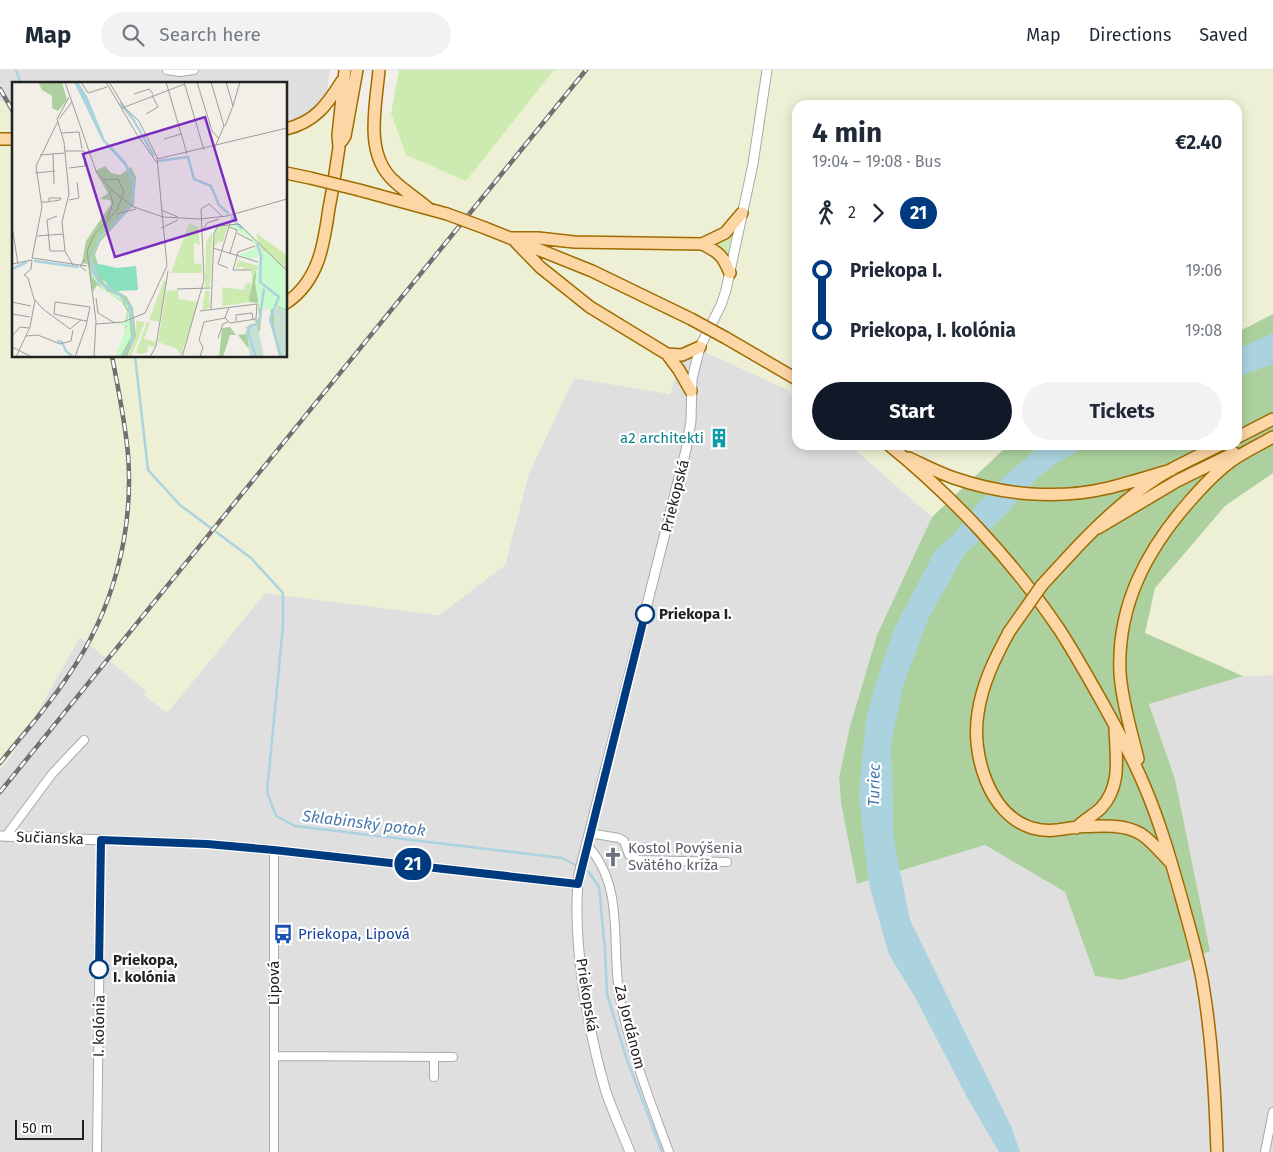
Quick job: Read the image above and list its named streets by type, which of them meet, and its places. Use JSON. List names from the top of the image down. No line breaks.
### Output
{"streets":{"street":["Priekopská","Sučianska","Lipová","I. kolónia","Za Jordánom"]},"crossings":[["Priekopská","Sučianska"],["Priekopská","Za Jordánom"],["Sučianska","Lipová"],["Sučianska","I. kolónia"]],"water":["Turiec","Sklabinský potok"],"places":{"building":["a2 architekti"],"other":["Priekopa I.","Priekopa, I. kolónia"],"church":["Kostol Povýšenia Svätého kríža"],"bus stop":["Priekopa, Lipová"]},"lines":["bus line 21"],"scale_bar":"50 m","page":{"header":"Map","search":"Search here","nav":["Map","Directions","Saved"],"on_map":"21","heading":["4 min","19:04 – 19:08 · Bus","€2.40"],"legs":["2","21"],"list":[{"name":"Priekopa I.","value":"19:06"},{"name":"Priekopa, I. kolónia","value":"19:08"}],"buttons":["Start","Tickets"],"scale":"50 m"}}
